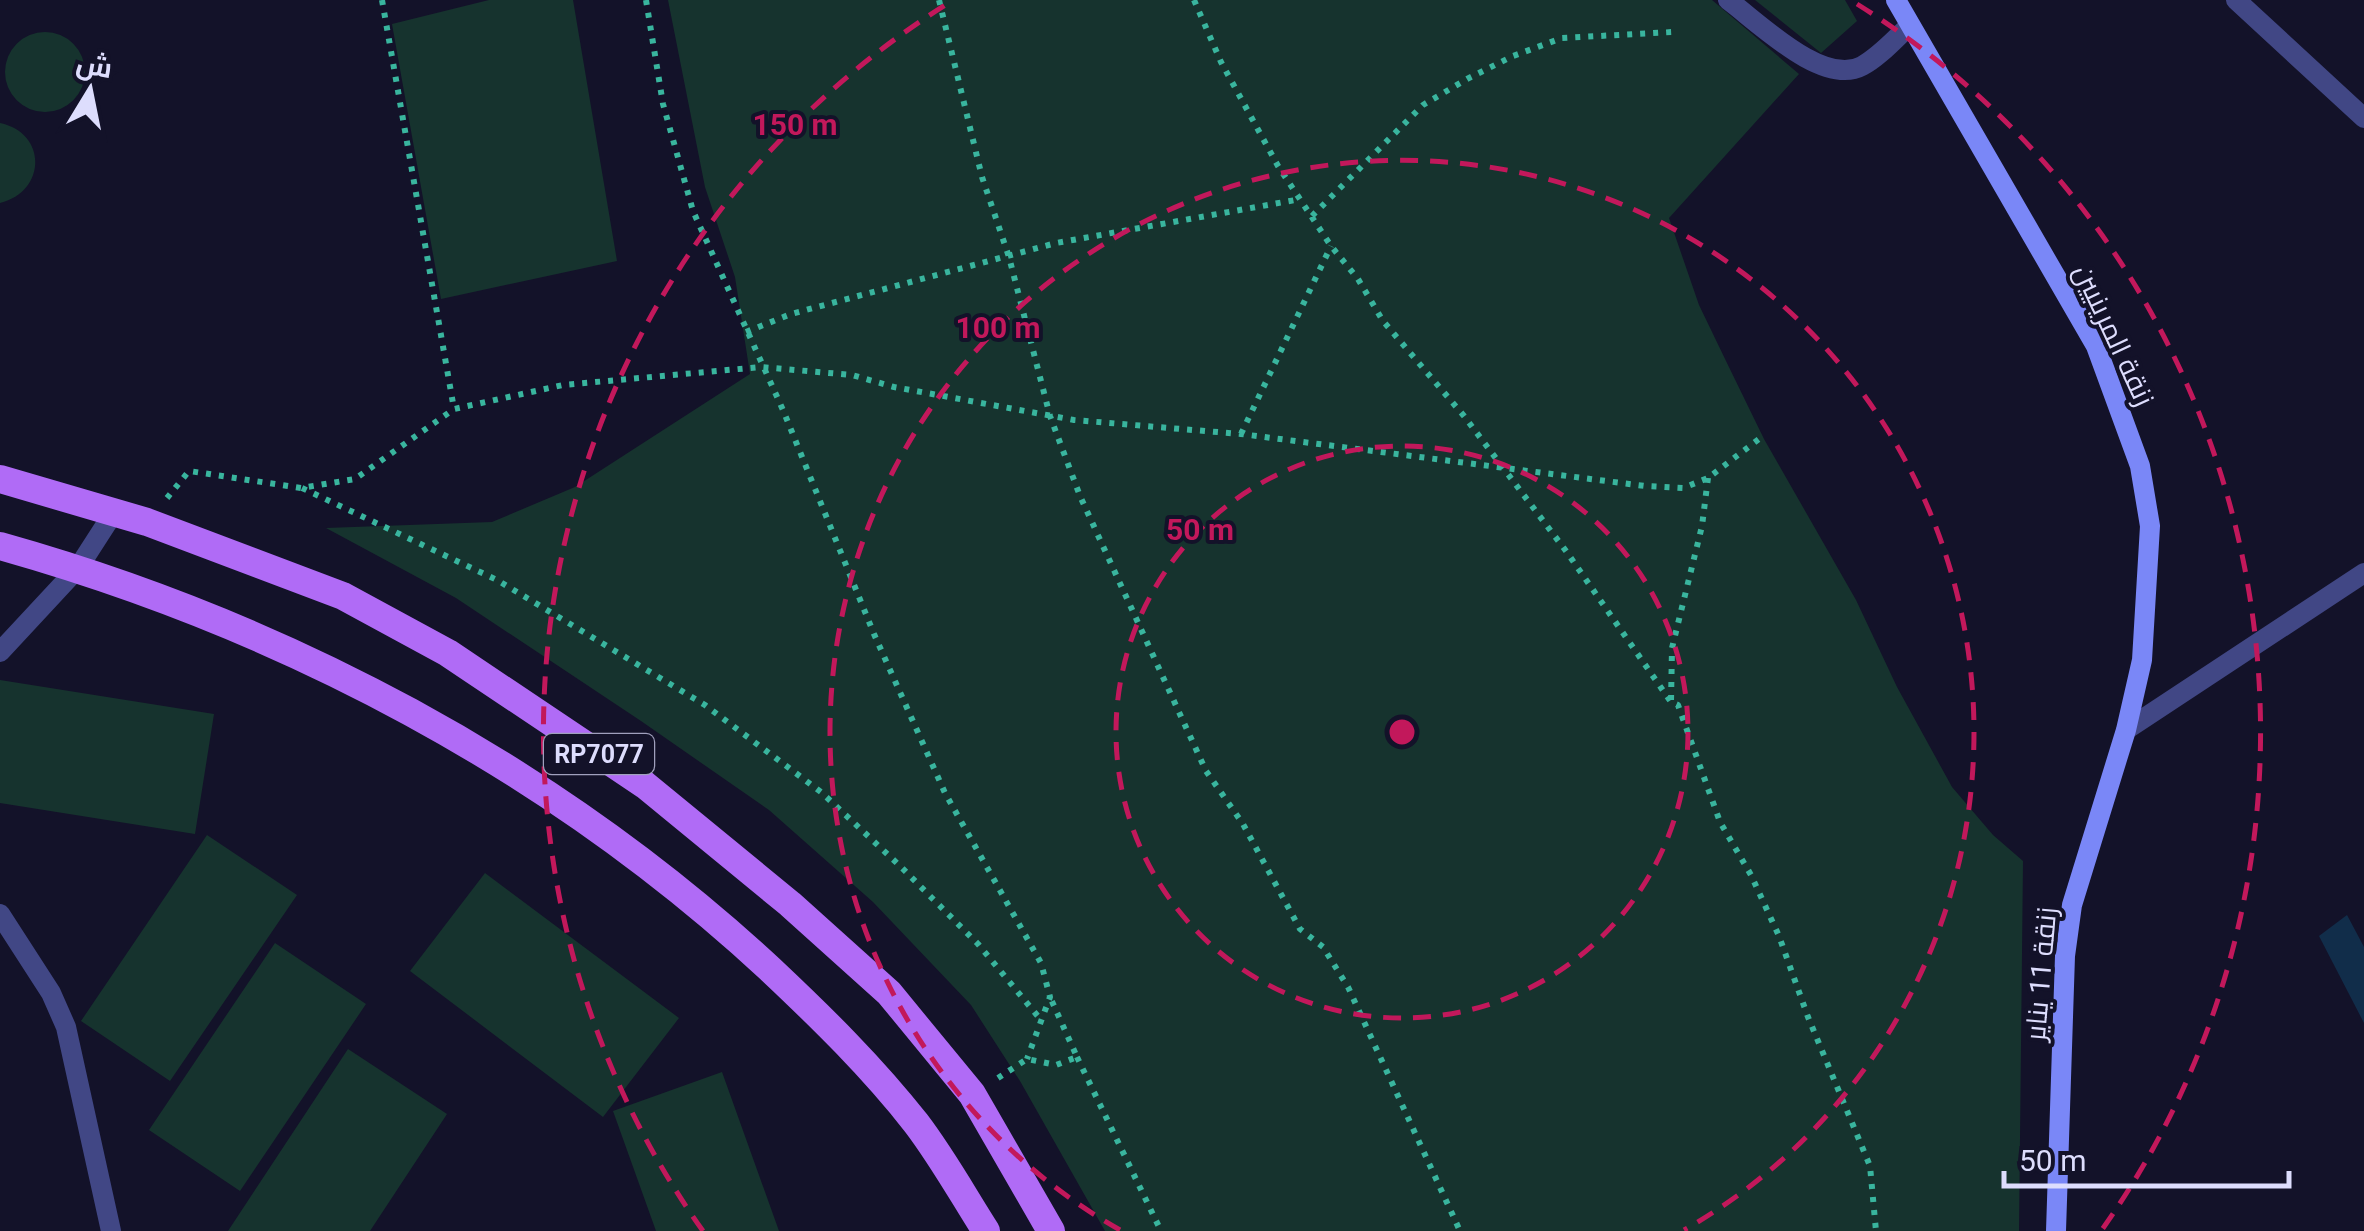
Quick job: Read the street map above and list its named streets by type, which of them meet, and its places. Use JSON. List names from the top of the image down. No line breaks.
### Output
{"streets":{"main road":["زنقة المرينيين","RP7077","زنقة 11 يناير"]},"crossings":[["زنقة المرينيين","زنقة 11 يناير"]],"scale_bar":"50 m","north":"top","rings":["150 m","100 m","50 m"]}
